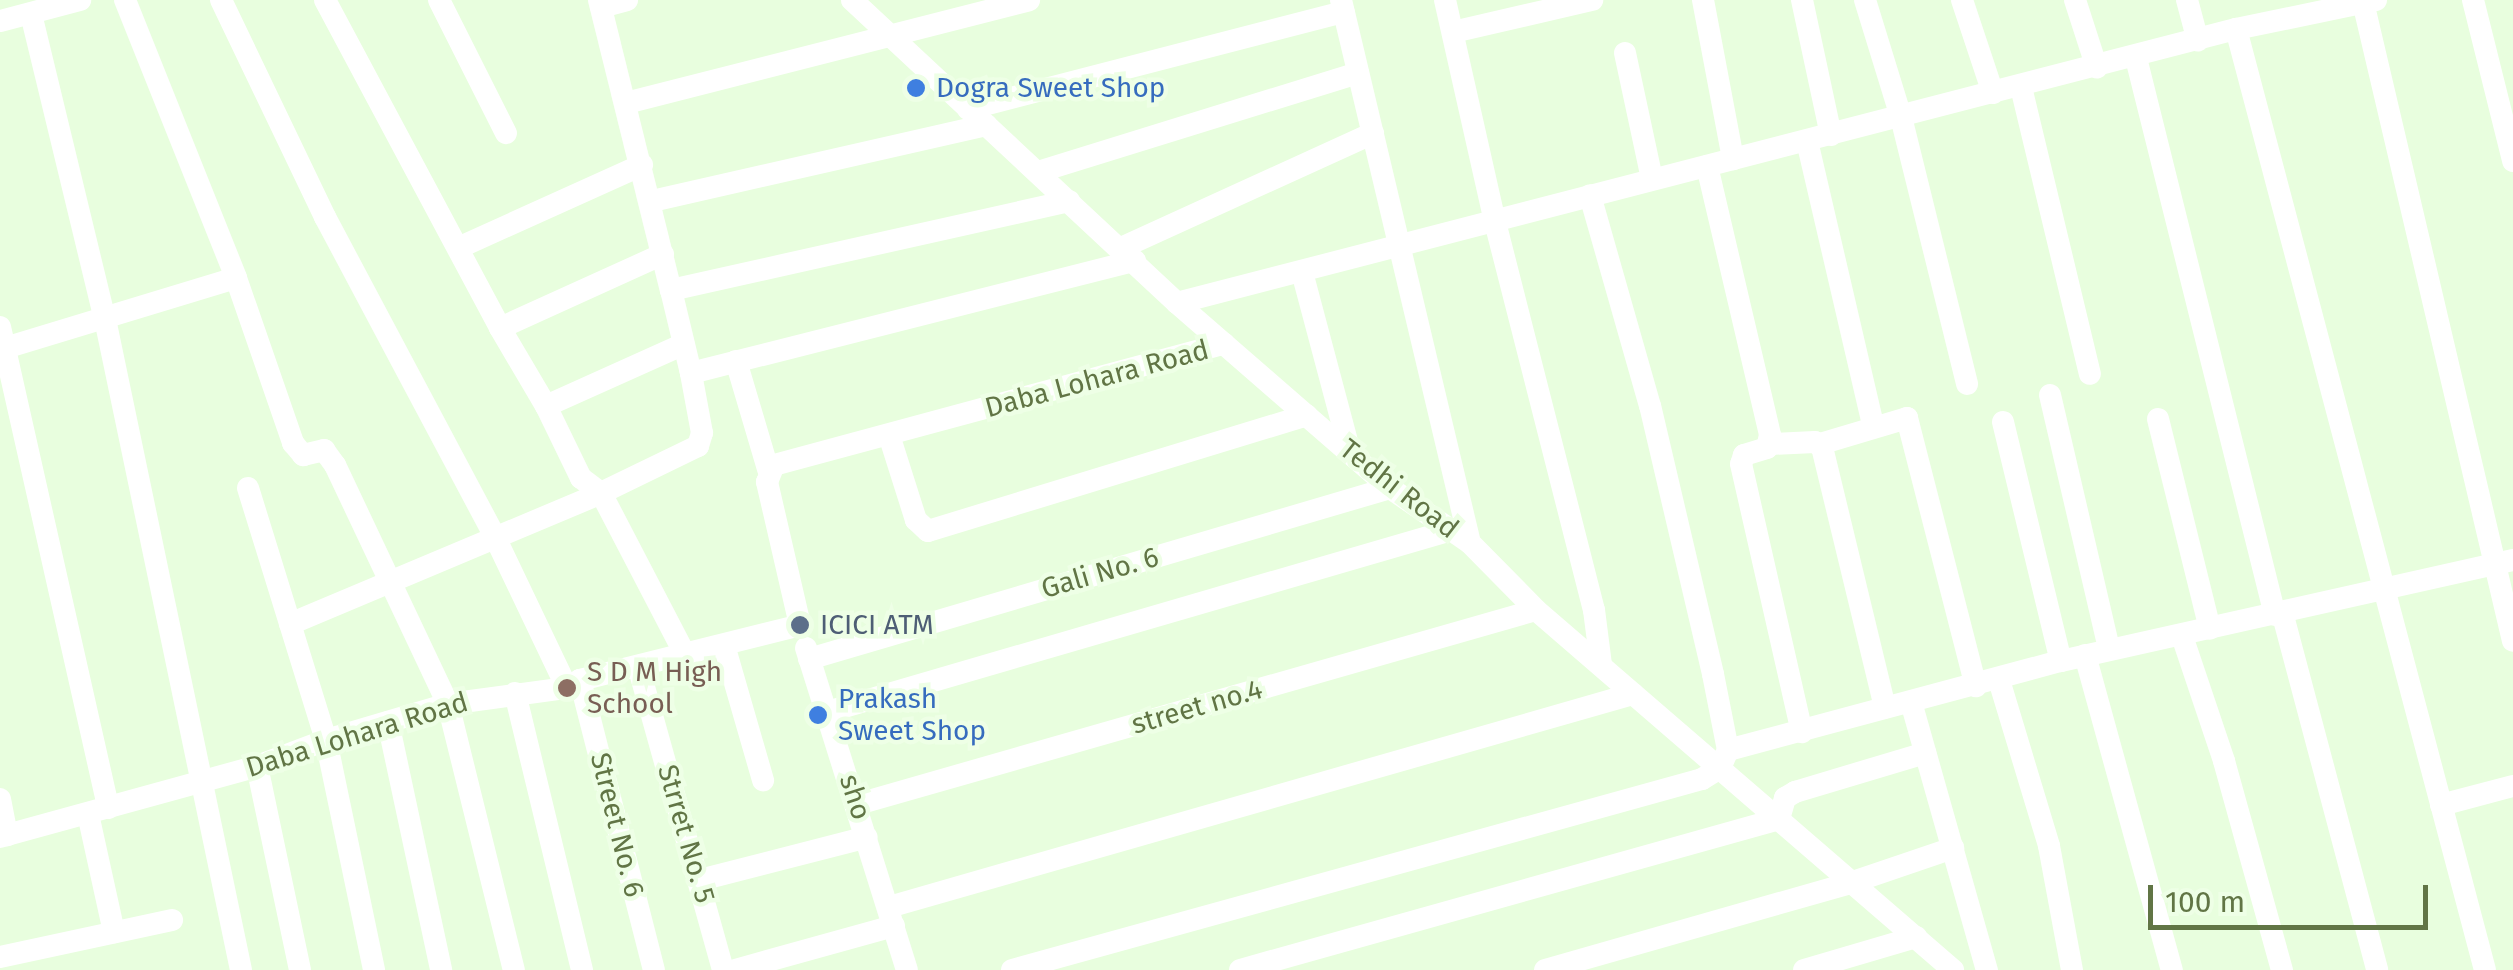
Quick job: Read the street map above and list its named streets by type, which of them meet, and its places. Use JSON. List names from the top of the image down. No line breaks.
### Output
{"streets":{"street":["Daba Lohara Road","Tedhi Road","Gali No. 6","street no.4","sho","Street No. 6","Strret No. 5"]},"crossings":[["Daba Lohara Road","Tedhi Road"],["Daba Lohara Road","sho"],["Daba Lohara Road","Street No. 6"],["Daba Lohara Road","Strret No. 5"],["Tedhi Road","Gali No. 6"],["Tedhi Road","street no.4"],["Gali No. 6","sho"],["street no.4","sho"]],"places":["Dogra Sweet Shop","ICICI ATM","S D M High School","Prakash Sweet Shop"],"scale_bar":"100 m"}
